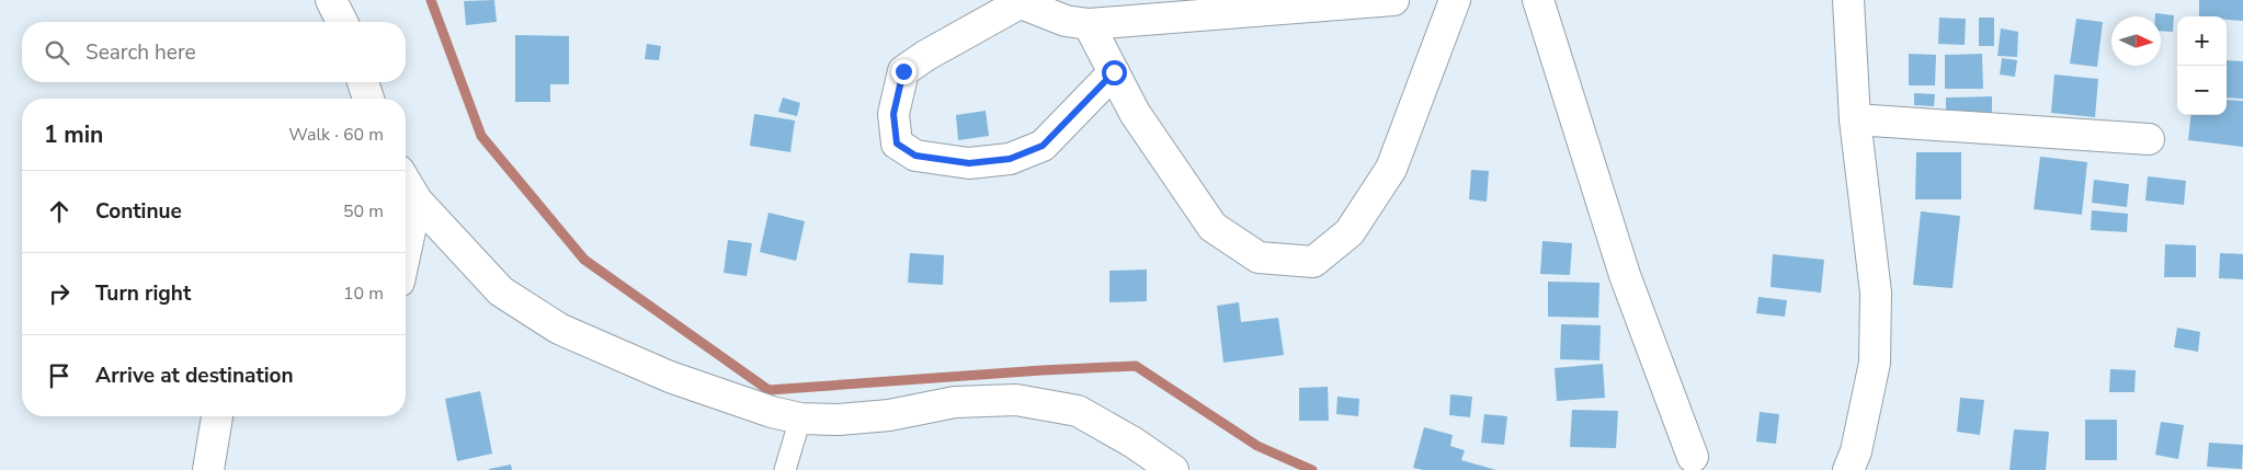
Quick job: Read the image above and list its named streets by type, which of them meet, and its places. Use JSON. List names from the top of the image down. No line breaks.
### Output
{"north":"right","page":{"map_buttons":["+","−"],"search":"Search here","heading":["1 min","Walk · 60 m"],"list":[["Continue","50 m"],["Turn right","10 m"],"Arrive at destination"]}}
